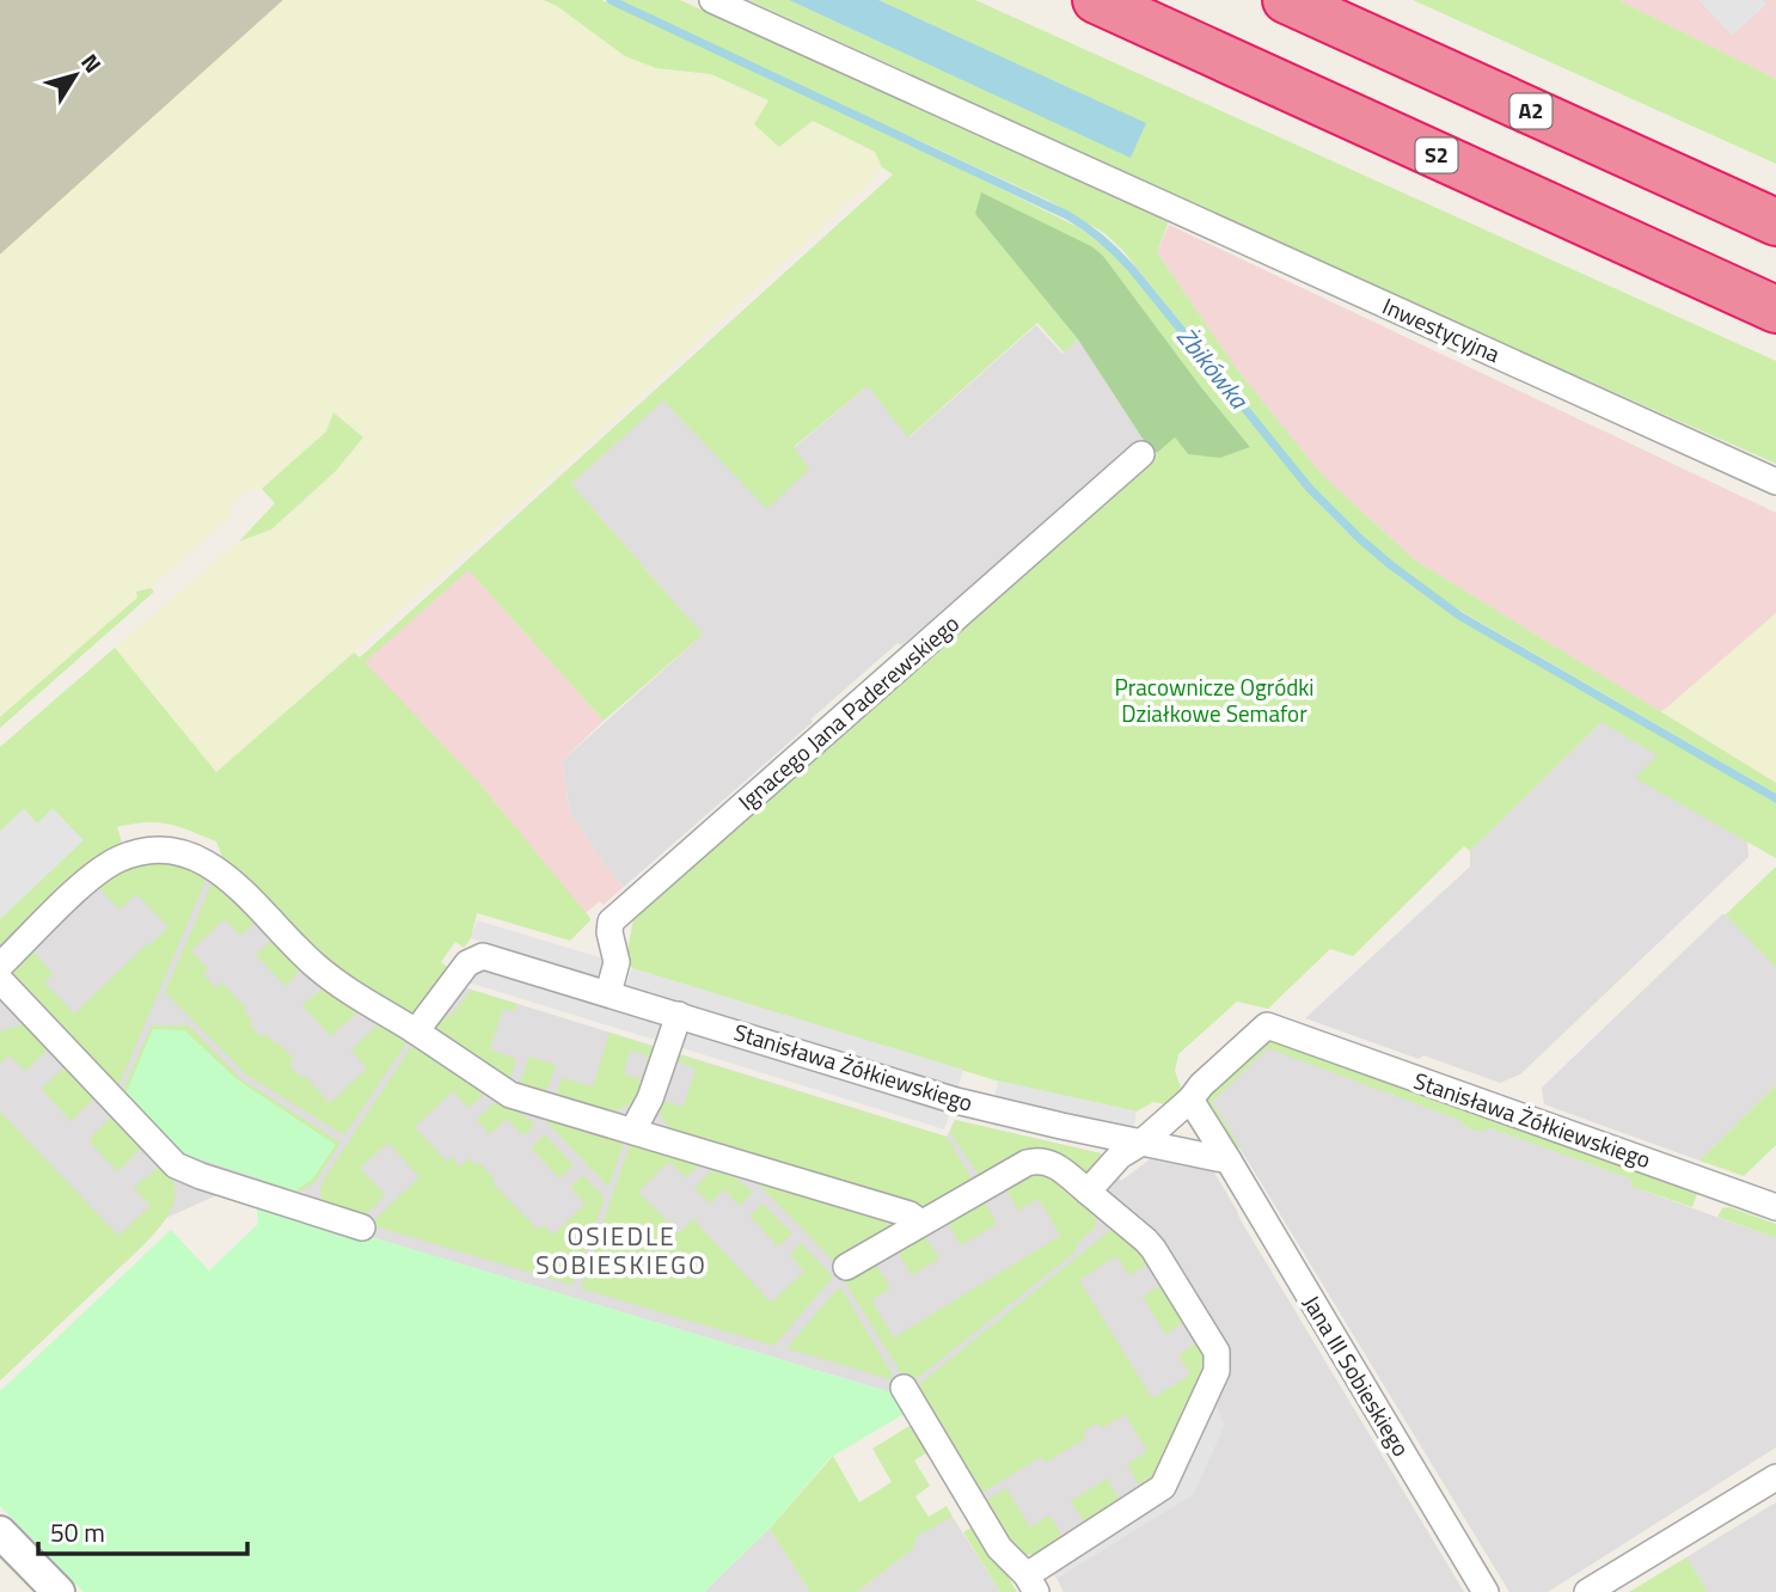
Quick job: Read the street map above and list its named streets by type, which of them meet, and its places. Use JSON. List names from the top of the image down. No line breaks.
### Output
{"streets":{"highway":["A2","S2"],"street":["Inwestycyjna","Ignacego Jana Paderewskiego","Stanisława Żółkiewskiego","Jana III Sobieskiego"]},"crossings":[["Ignacego Jana Paderewskiego","Stanisława Żółkiewskiego"],["Stanisława Żółkiewskiego","Jana III Sobieskiego"]],"districts":["OSIEDLE SOBIESKIEGO"],"water":["Żbikówka"],"parks":["Pracownicze Ogródki Działkowe Semafor"],"scale_bar":"50 m","north":"top right"}
